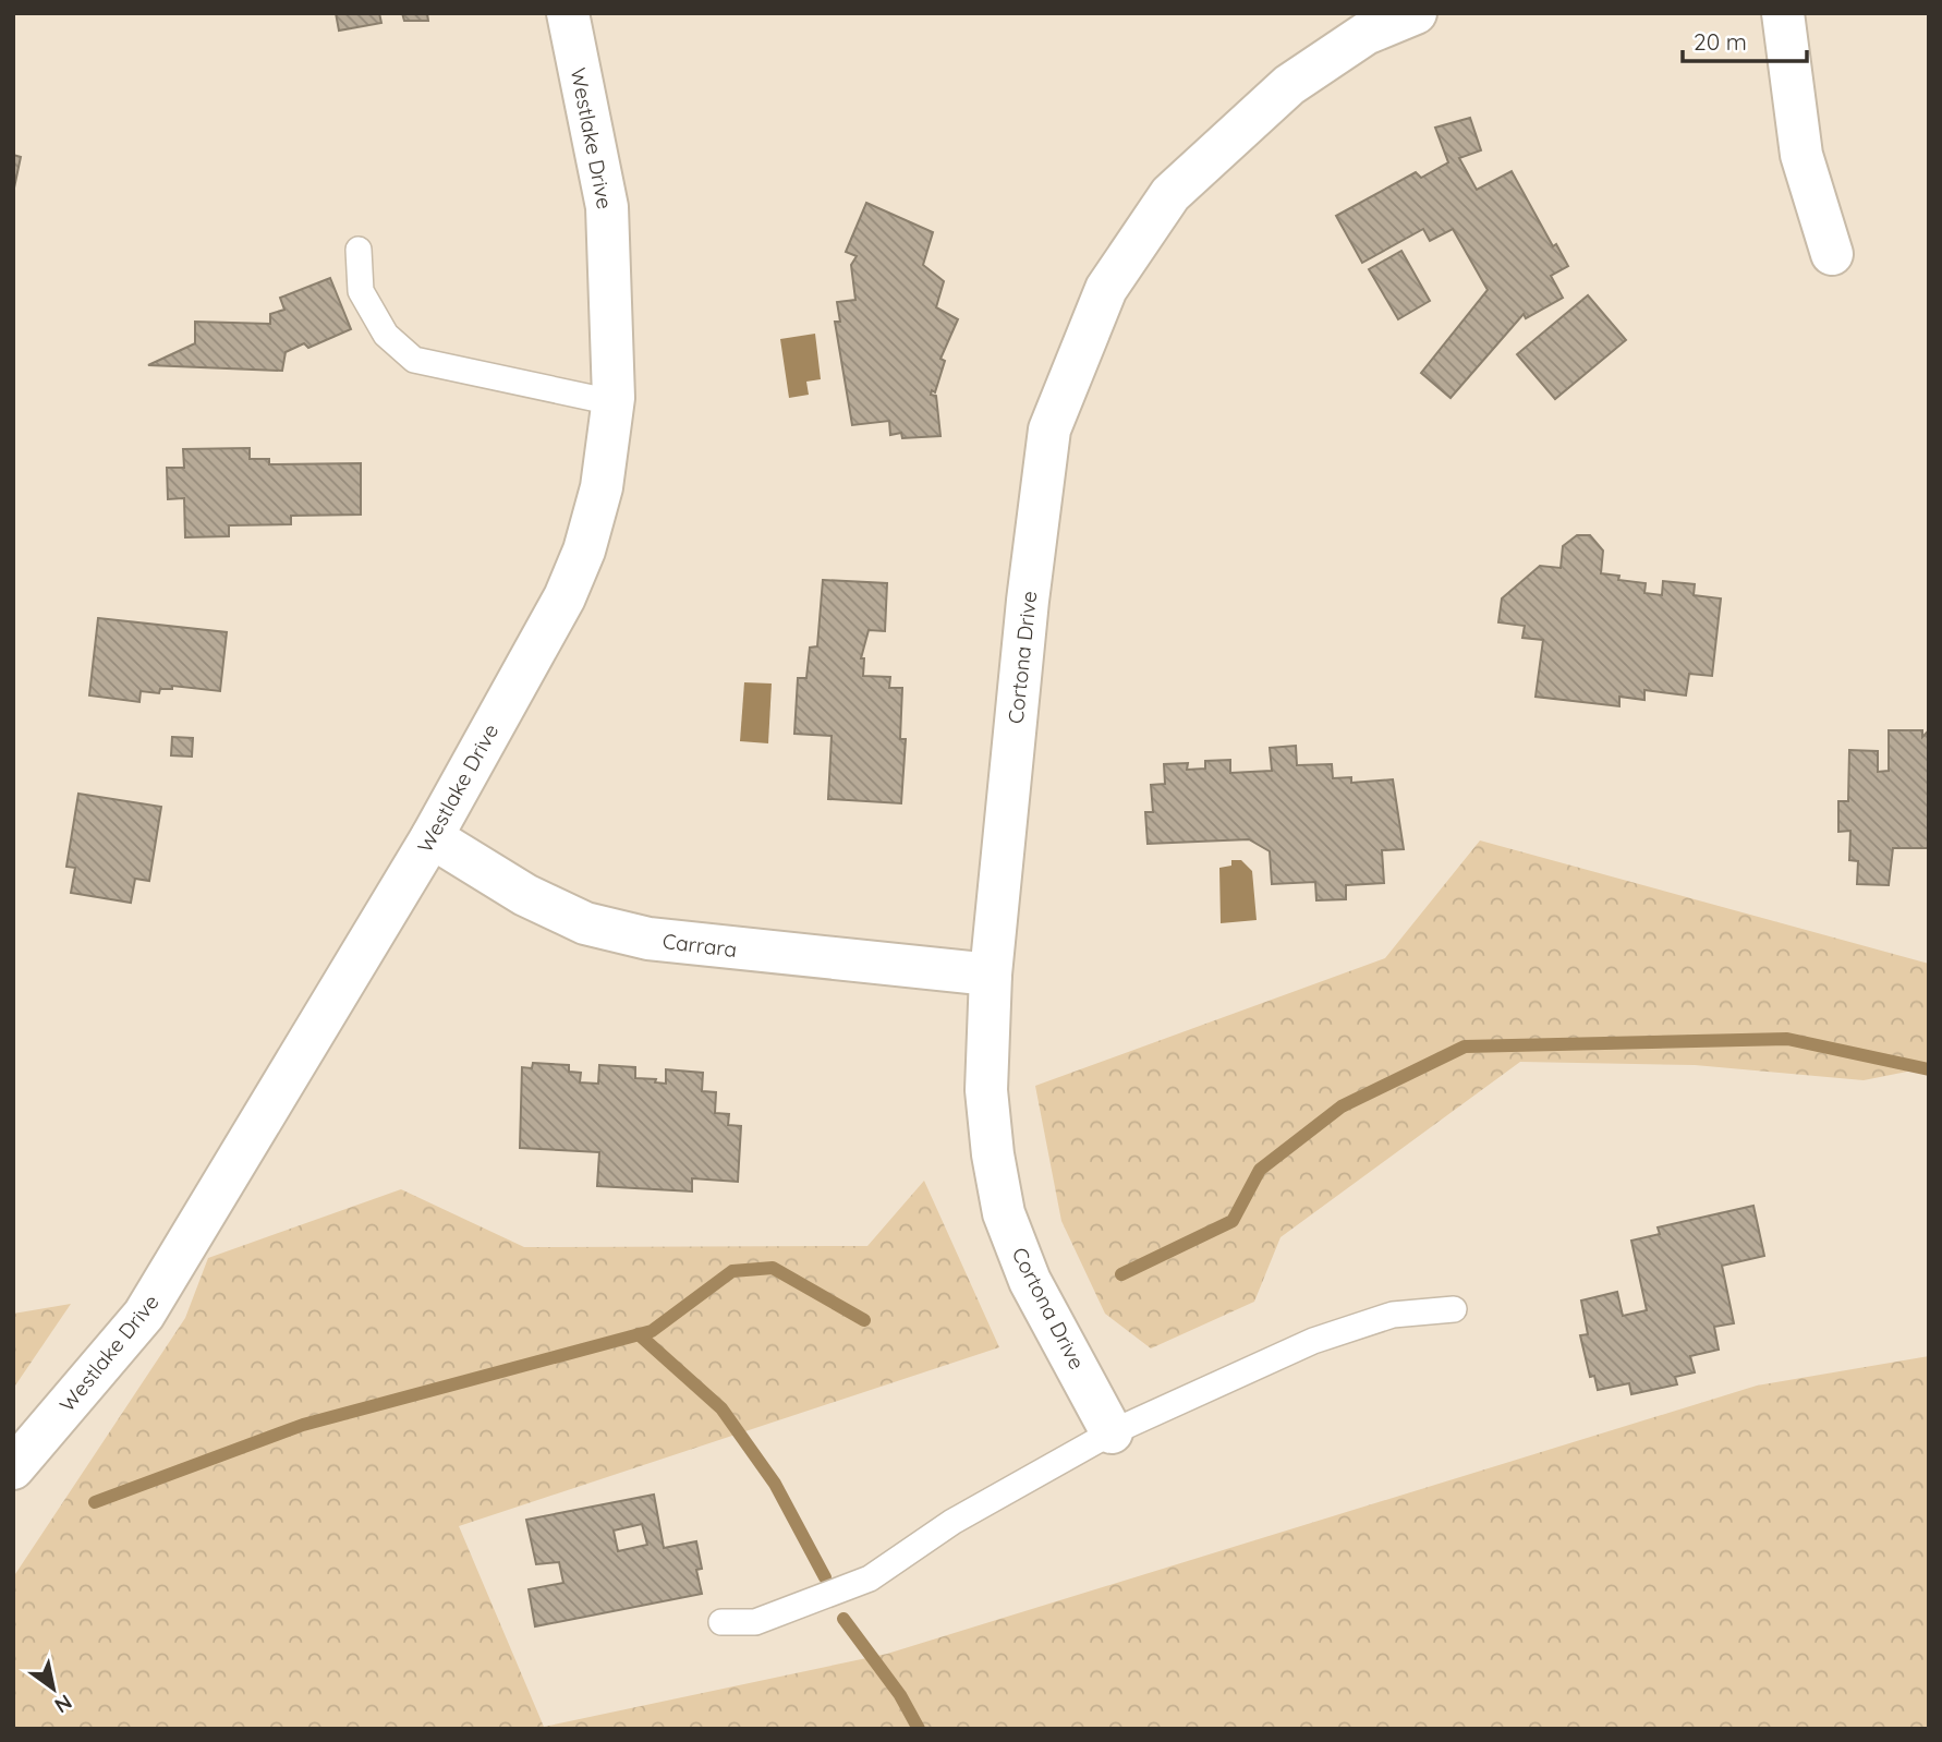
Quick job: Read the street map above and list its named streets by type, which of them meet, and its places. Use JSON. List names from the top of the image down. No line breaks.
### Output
{"streets":{"street":["Westlake Drive","Cortona Drive","Carrara"]},"crossings":[["Westlake Drive","Carrara"],["Cortona Drive","Carrara"]],"scale_bar":"20 m","north":"bottom right"}
